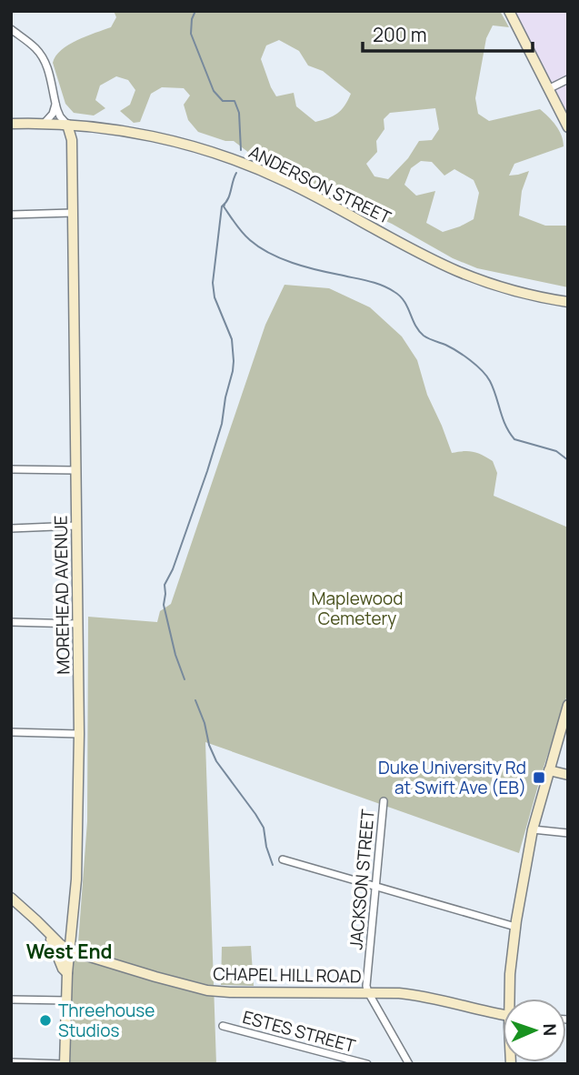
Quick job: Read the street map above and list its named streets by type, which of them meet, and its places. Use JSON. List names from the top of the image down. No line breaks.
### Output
{"streets":{"street":["ANDERSON STREET","MOREHEAD AVENUE","JACKSON STREET","CHAPEL HILL ROAD","ESTES STREET"]},"crossings":[["ANDERSON STREET","MOREHEAD AVENUE"],["MOREHEAD AVENUE","CHAPEL HILL ROAD"],["JACKSON STREET","CHAPEL HILL ROAD"]],"districts":["West End"],"parks":["Maplewood Cemetery"],"places":{"transit":["Duke University Rd at Swift Ave (EB)"],"other":["Threehouse Studios"]},"scale_bar":"200 m","north":"right"}
